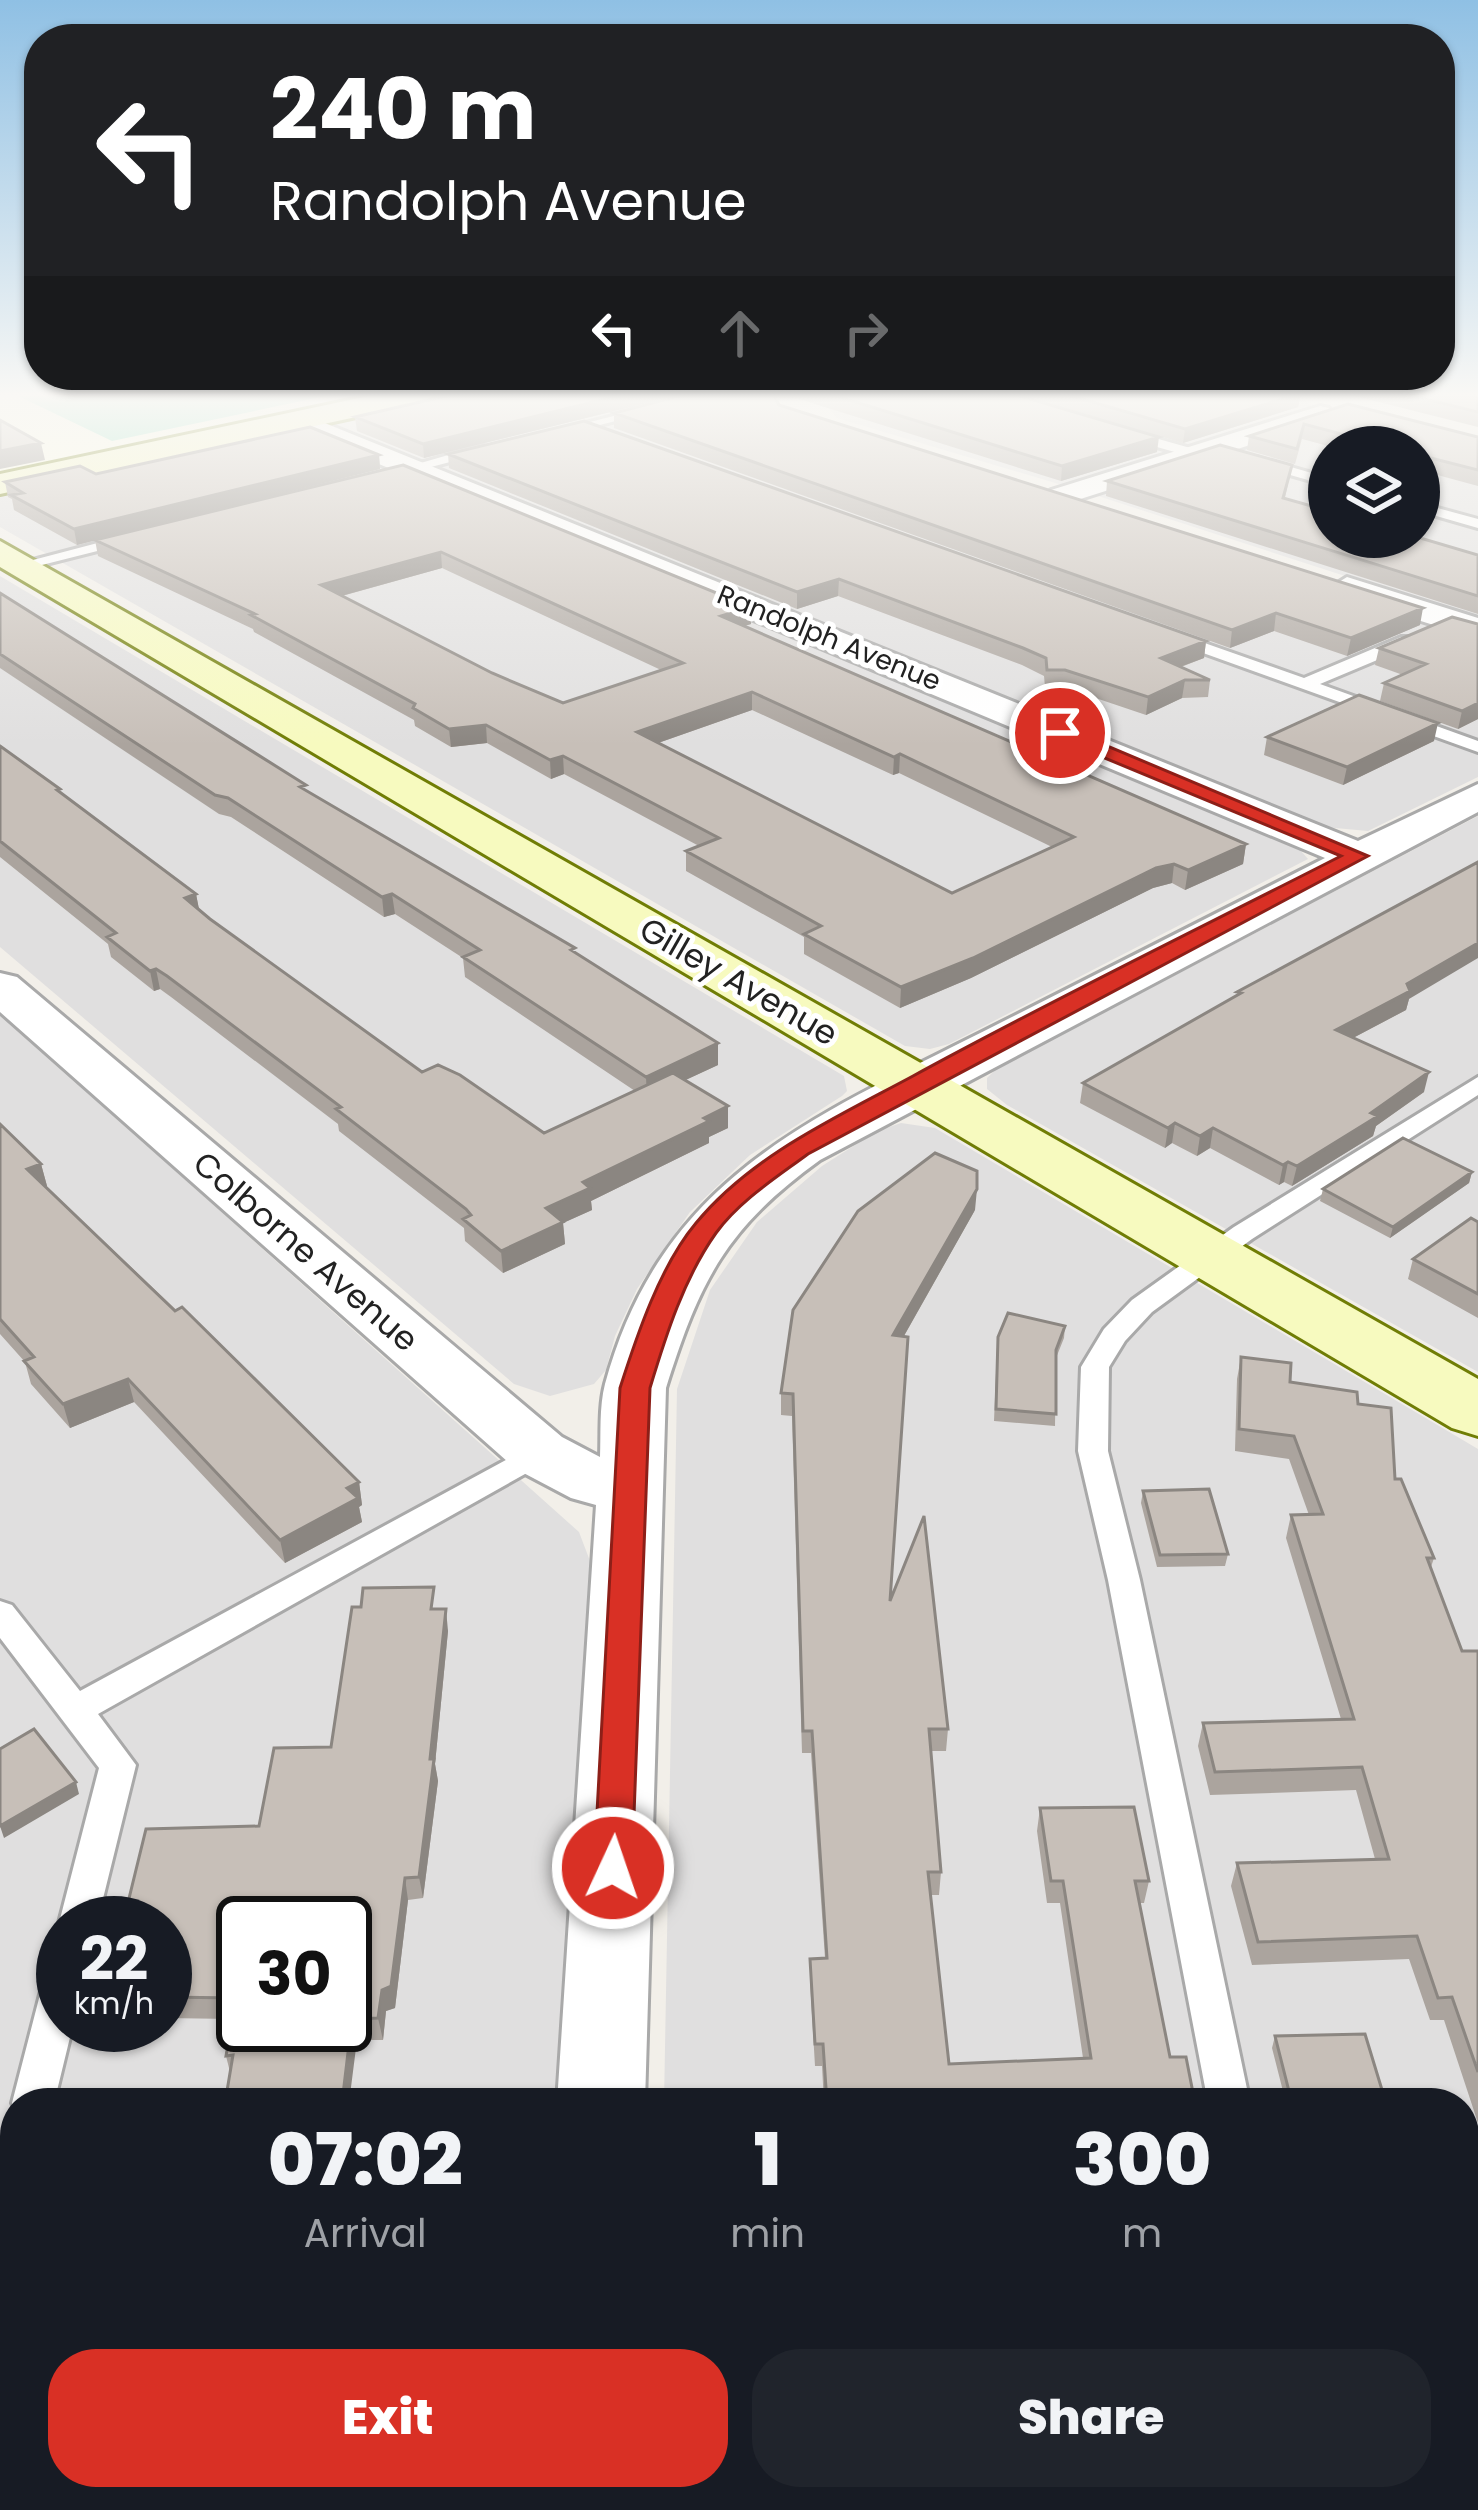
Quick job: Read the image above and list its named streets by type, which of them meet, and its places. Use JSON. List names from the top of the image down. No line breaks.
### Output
{"streets":{"street":["Randolph Avenue","Gilley Avenue","Colborne Avenue"]},"page":{"turn":["240 m","Randolph Avenue"],"speed":"22 km/h","limit":"30","eta":["07:02","Arrival","1","min","300","m"],"buttons":["Exit","Share"]}}
